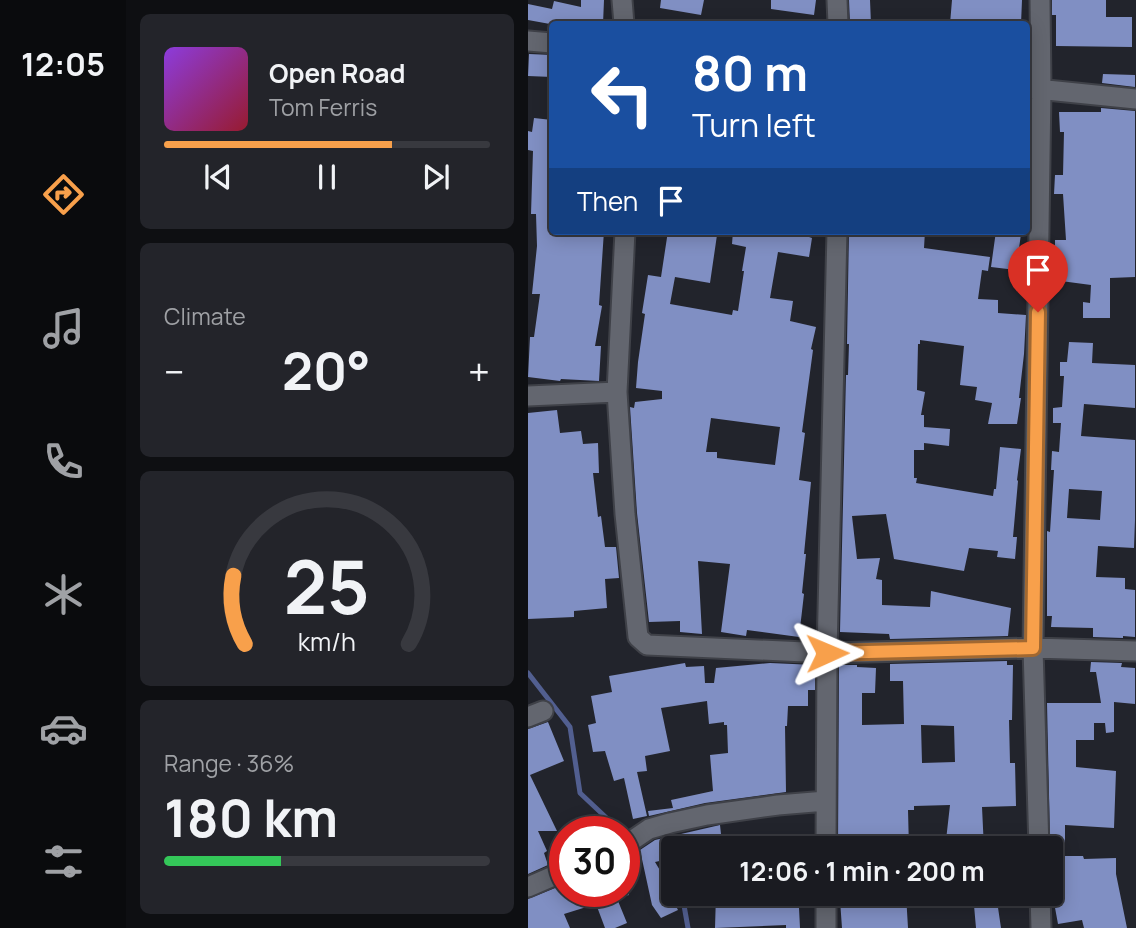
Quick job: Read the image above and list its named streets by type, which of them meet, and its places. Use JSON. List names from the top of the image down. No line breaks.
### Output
{"page":{"tabs":"12:05","turn":["80 m","Turn left"],"song":["Open Road","Tom Ferris"],"then":"Then","tile":["Climate",["Range · 36%","180 km"]],"heat":["−","20°","+"],"limit":"30","trip":"12:06 · 1 min · 200 m","gauge":["25","km/h"]}}
